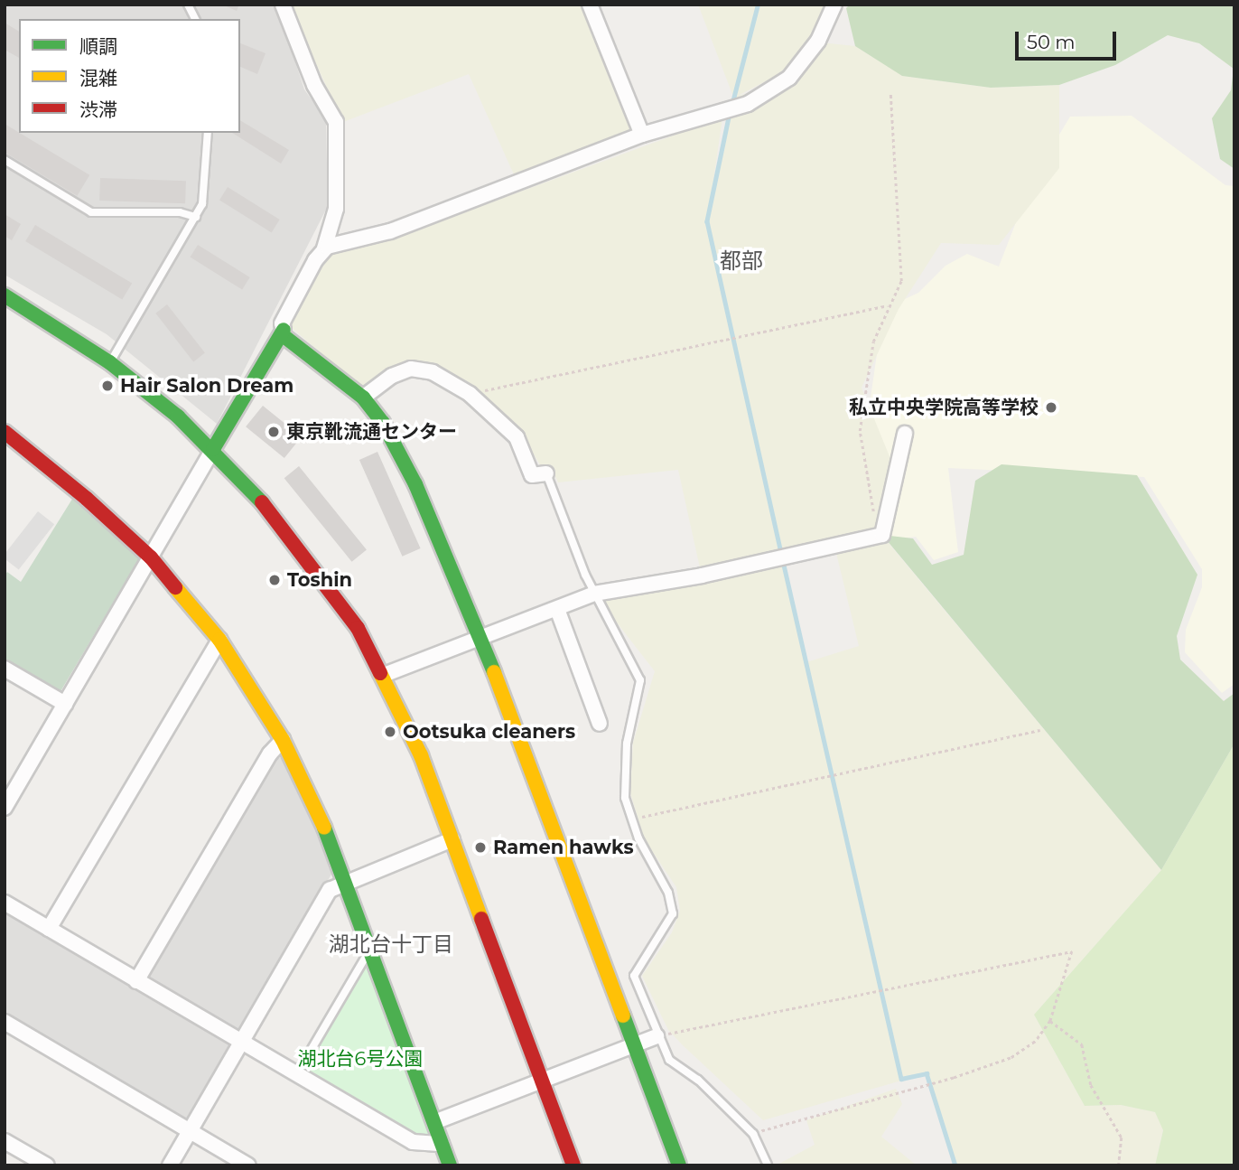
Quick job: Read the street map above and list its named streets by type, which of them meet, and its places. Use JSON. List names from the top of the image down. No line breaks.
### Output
{"districts":["都部","湖北台十丁目"],"parks":["湖北台6号公園"],"places":["Hair Salon Dream","私立中央学院高等学校","東京靴流通センター","Toshin","Ootsuka cleaners","Ramen hawks"],"legend":["順調","混雑","渋滞"],"scale_bar":"50 m"}
